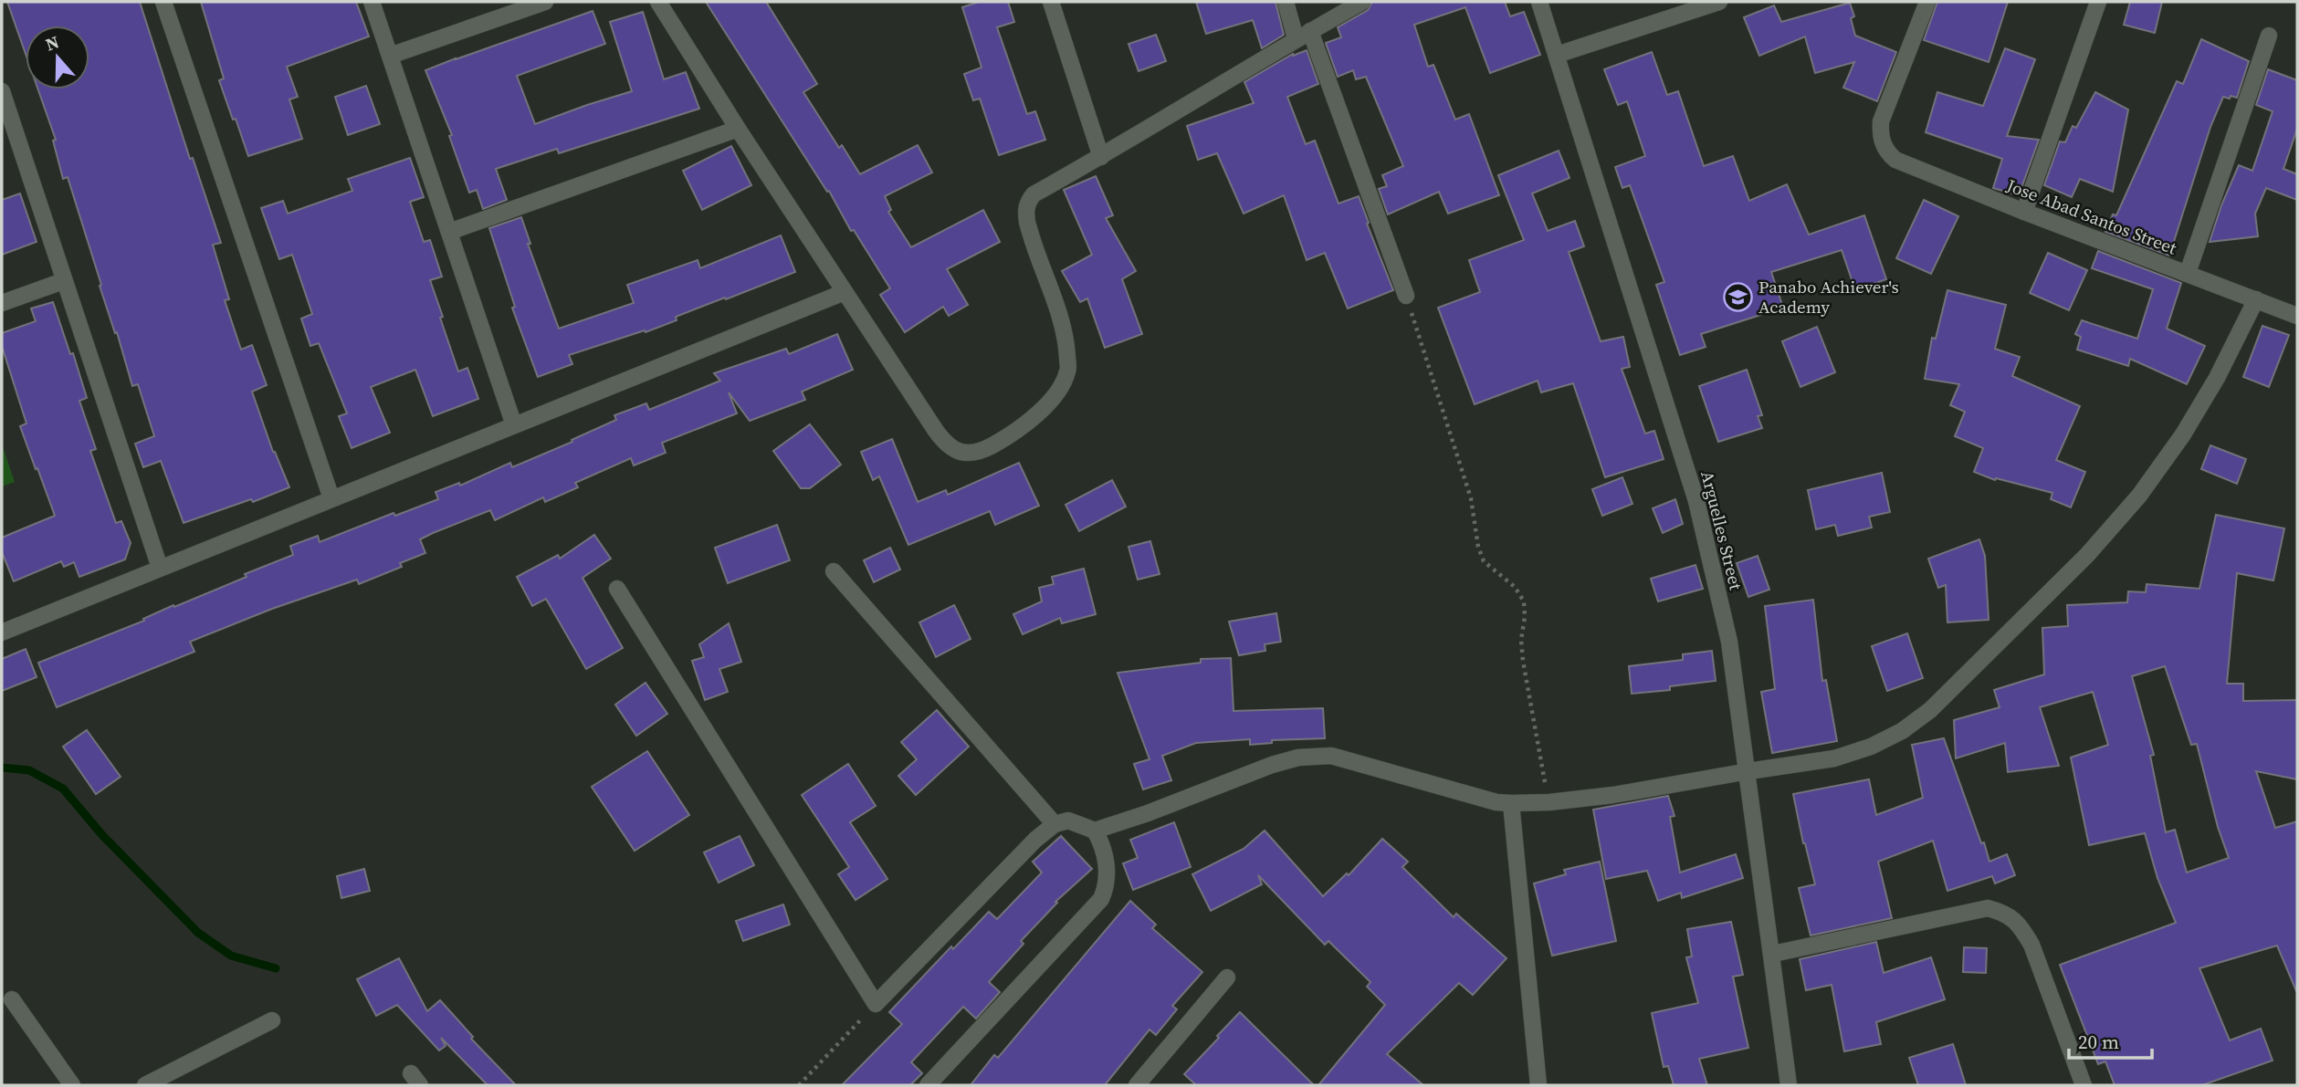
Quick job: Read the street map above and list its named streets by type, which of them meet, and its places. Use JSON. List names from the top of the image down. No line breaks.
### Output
{"streets":{"street":["Jose Abad Santos Street","Arguelles Street"]},"places":{"school or university":["Panabo Achiever's Academy"]},"scale_bar":"20 m","north":"top"}
